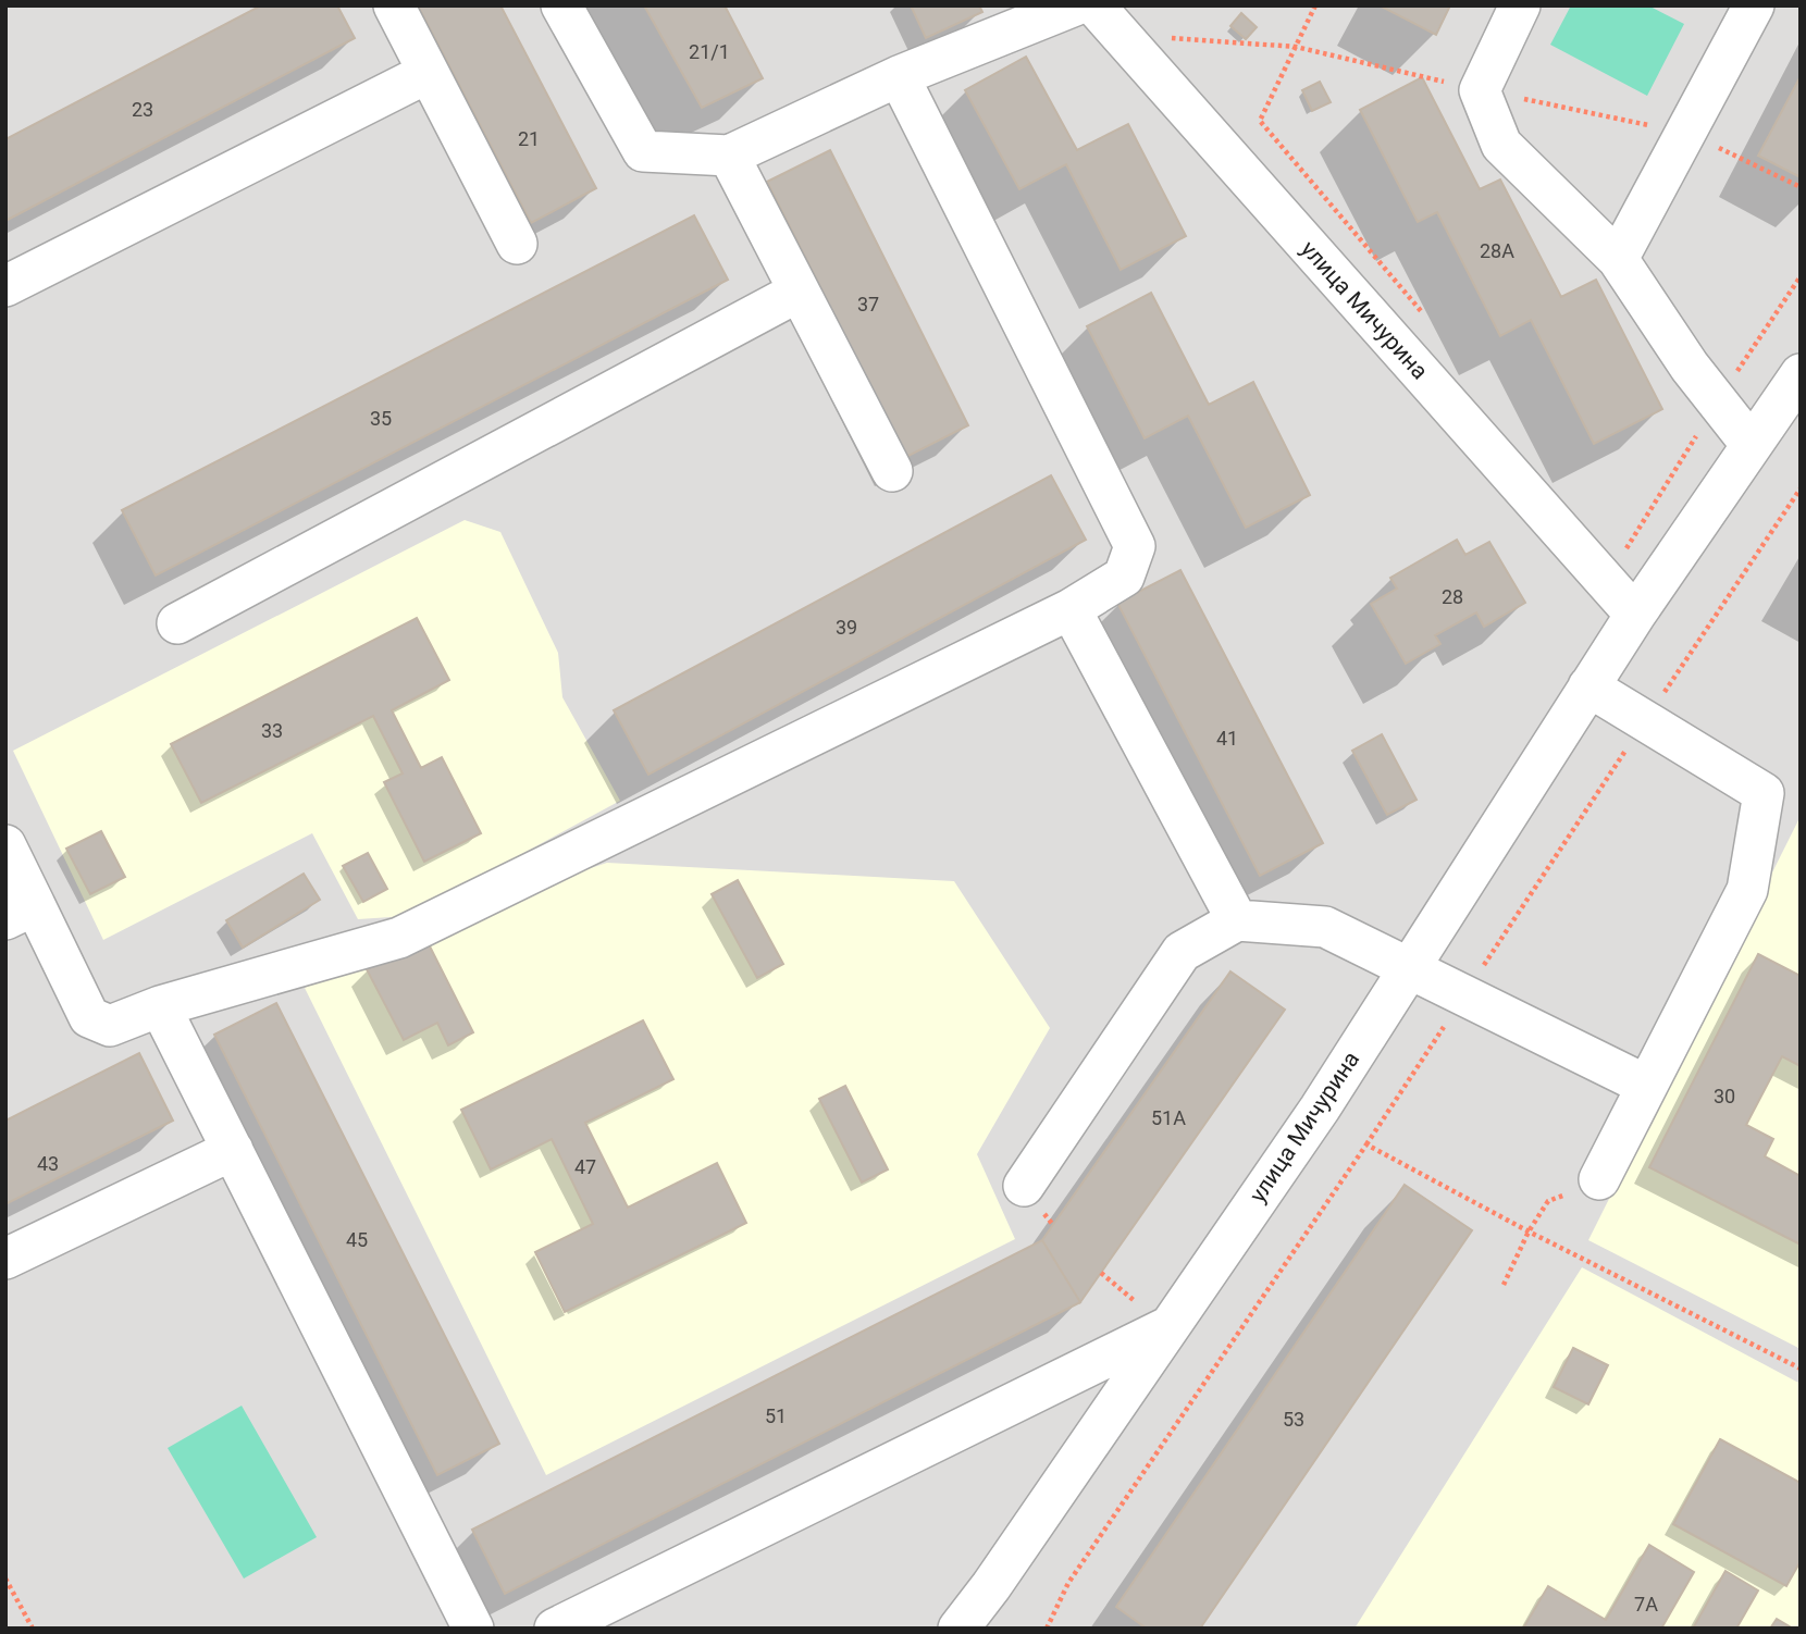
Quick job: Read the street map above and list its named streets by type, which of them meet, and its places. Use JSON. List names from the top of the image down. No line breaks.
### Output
{"streets":{"street":["улица Мичурина"]},"house_numbers":["21/1","23","21","28А","37","35","28","39","33","41","30","51А","43","47","45","51","53","7А"]}
